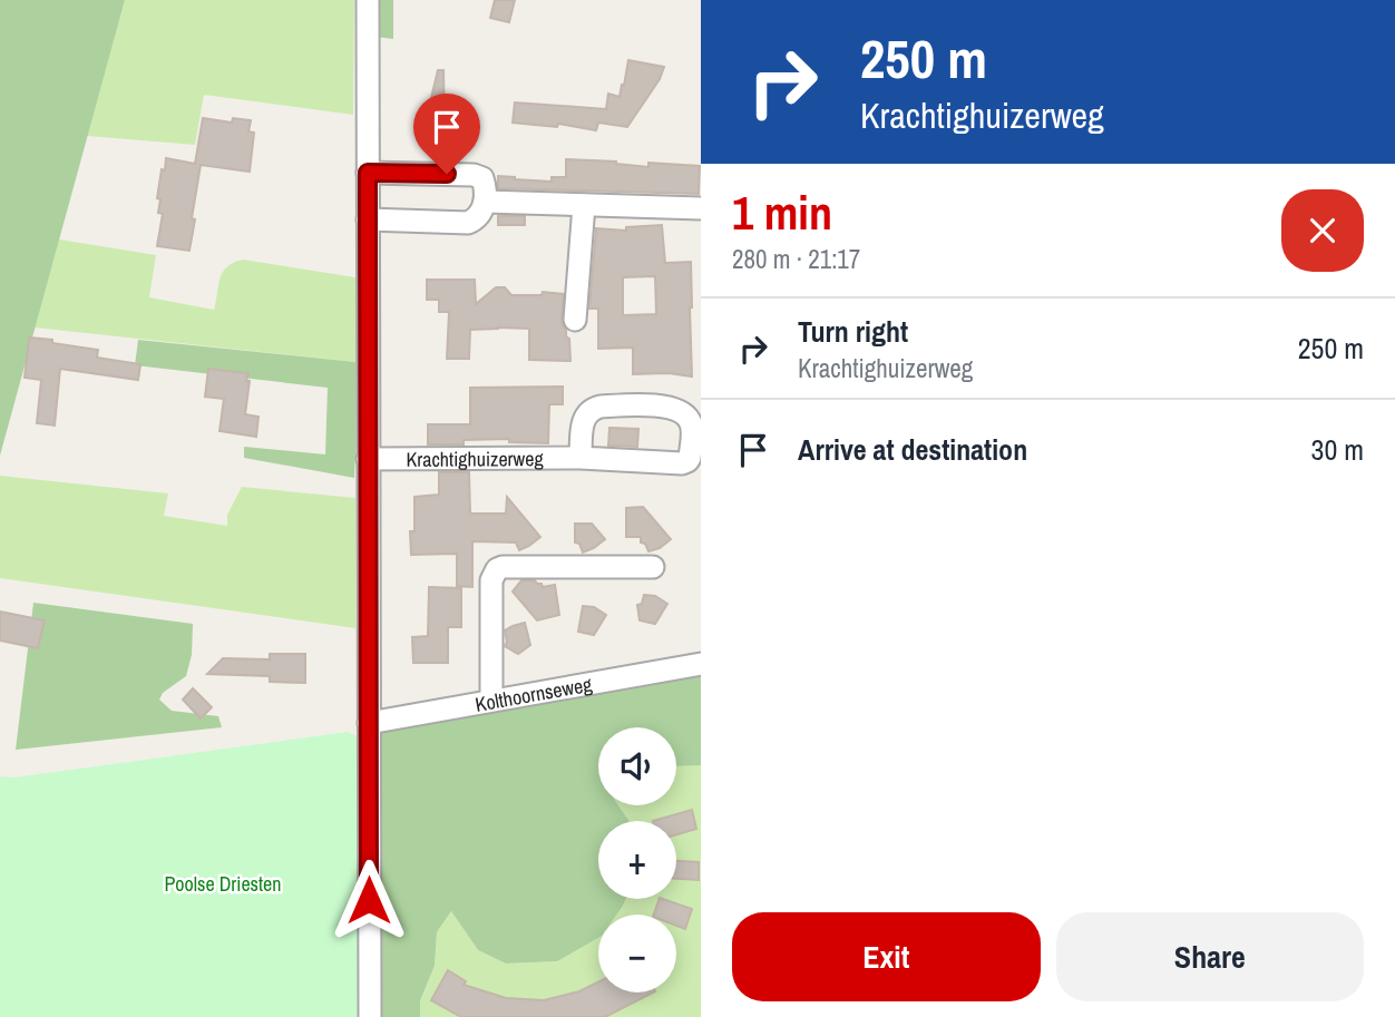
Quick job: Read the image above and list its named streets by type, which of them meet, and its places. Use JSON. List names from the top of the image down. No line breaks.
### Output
{"streets":{"street":["Krachtighuizerweg","Kolthoornseweg"]},"parks":["Poolse Driesten"],"page":{"turn":["250 m","Krachtighuizerweg"],"heading":["1 min","280 m · 21:17"],"list":[{"name":"Turn right","note":"Krachtighuizerweg","value":"250 m"},{"name":"Arrive at destination","value":"30 m"}],"map_buttons":["+","−"],"buttons":["Exit","Share"]}}
